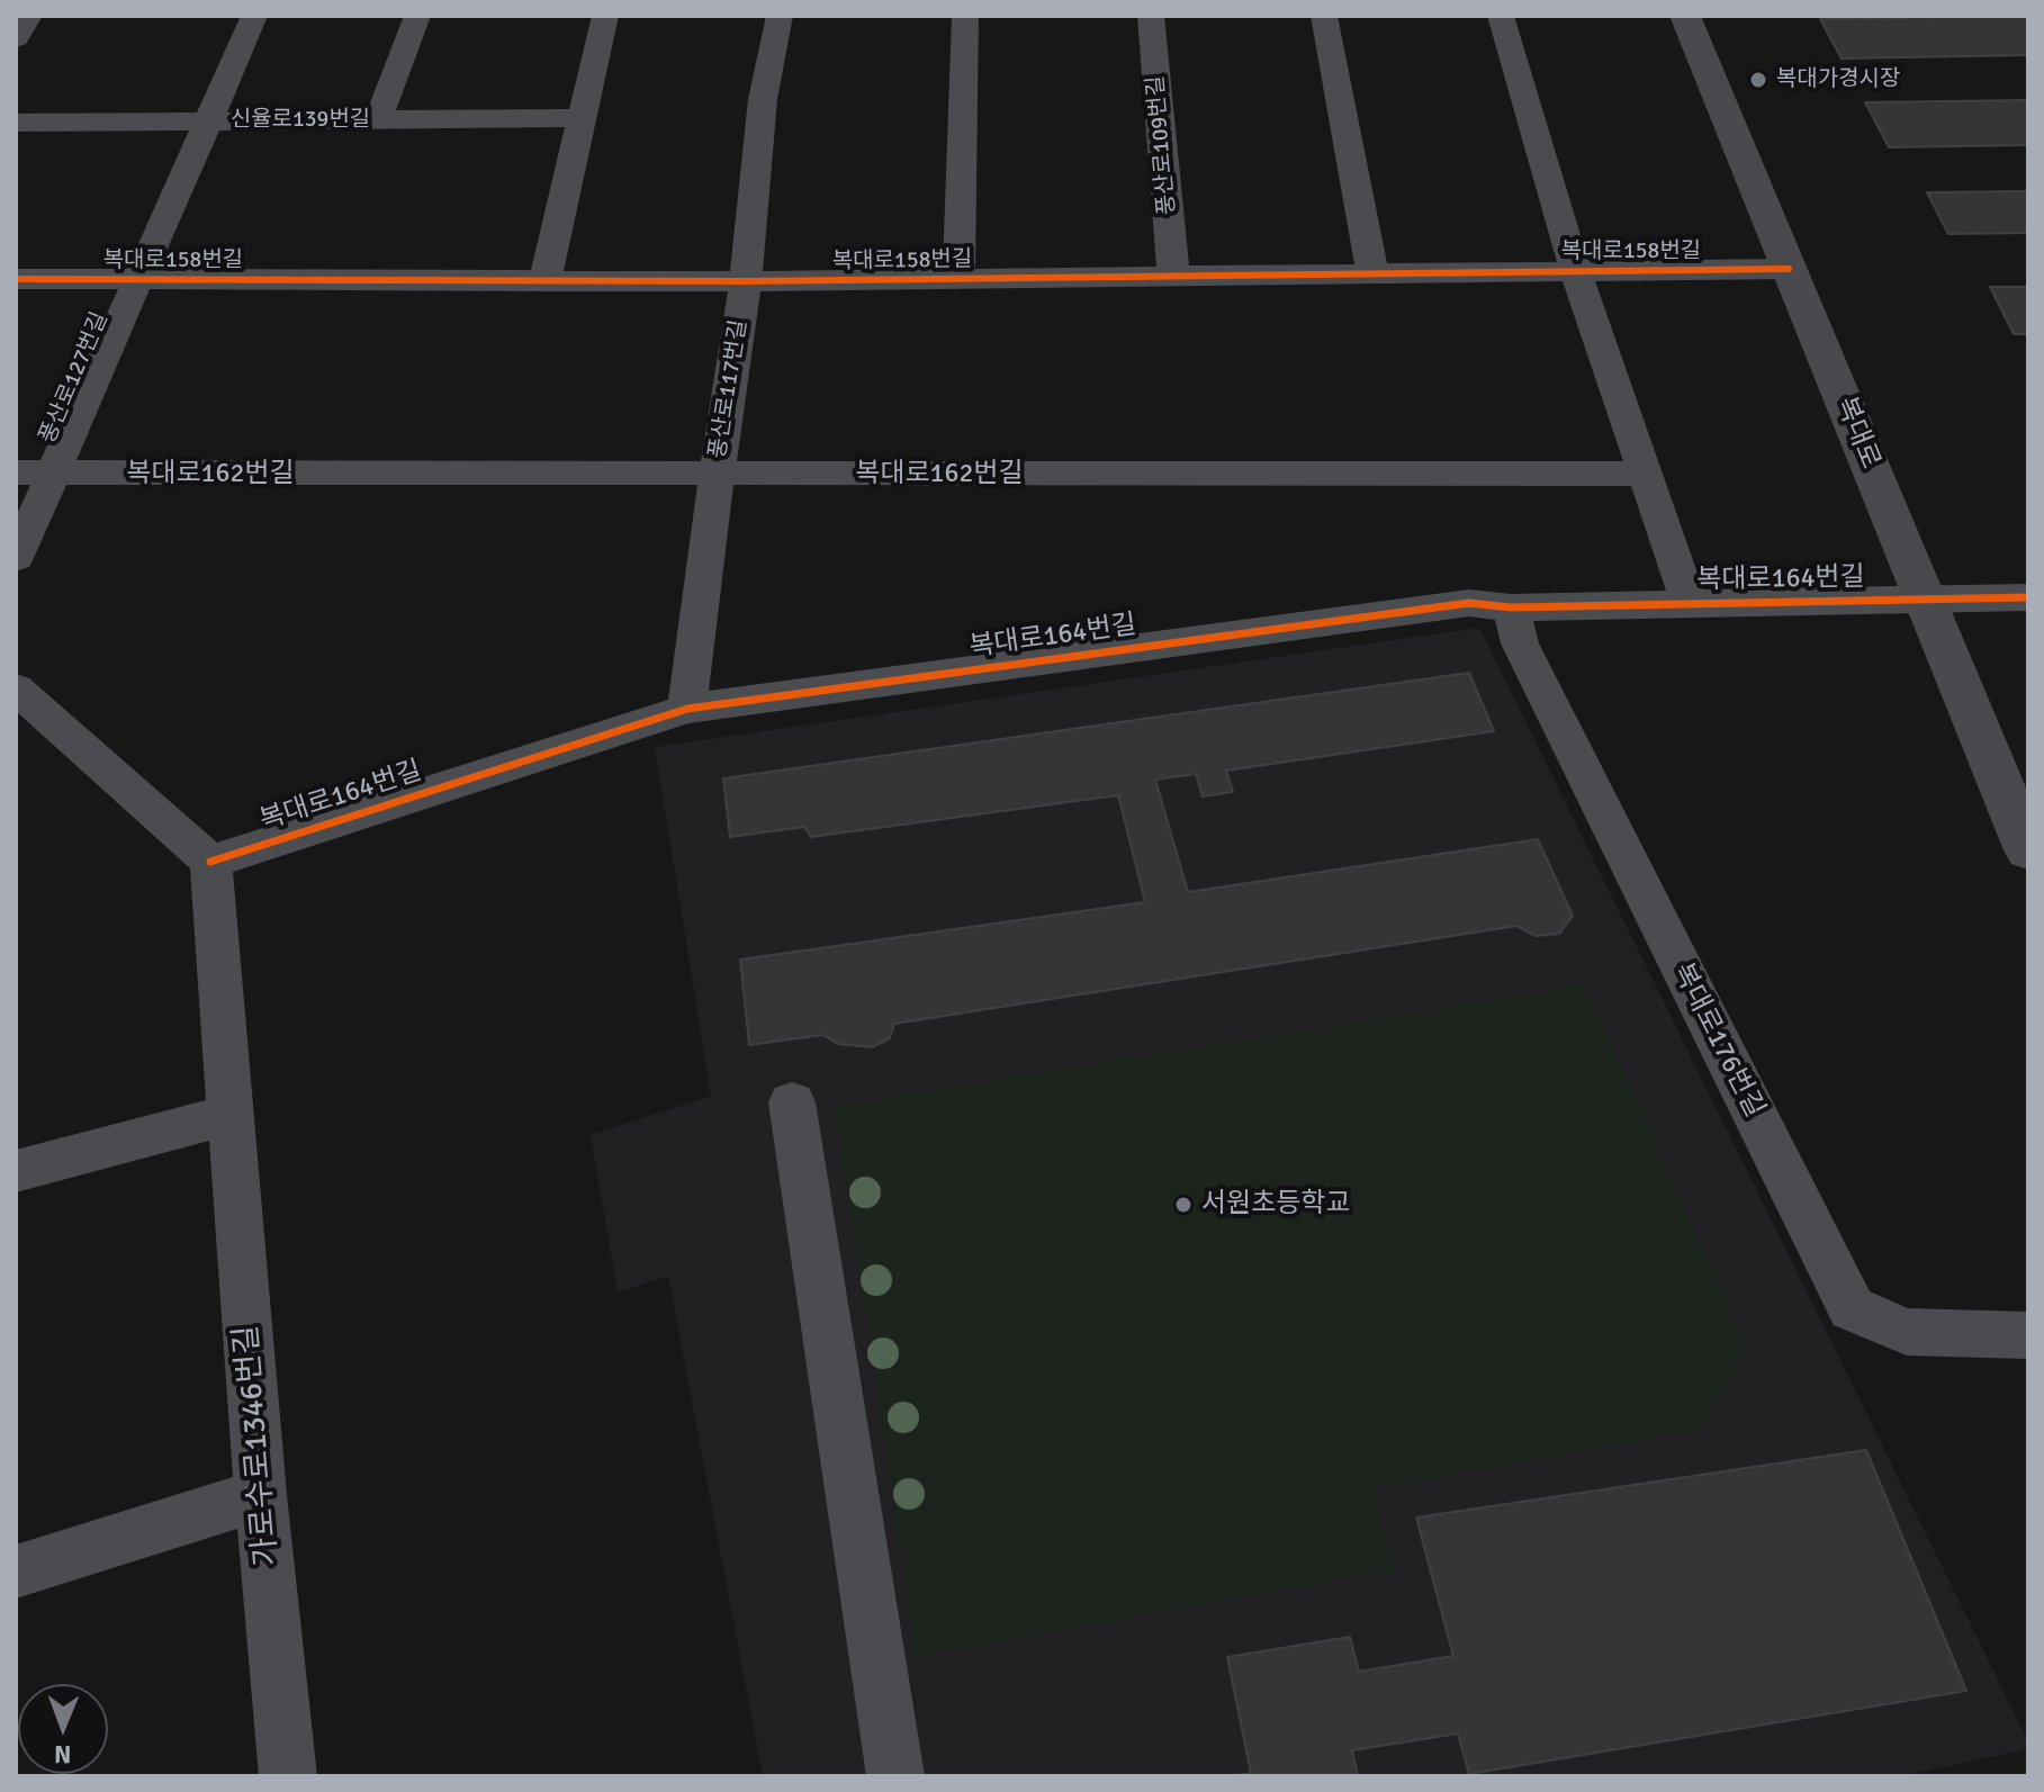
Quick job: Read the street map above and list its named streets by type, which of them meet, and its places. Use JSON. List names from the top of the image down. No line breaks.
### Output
{"streets":{"street":["신율로139번길","풍산로109번길","복대로158번길","풍산로127번길","풍산로117번길","복대로","복대로162번길","복대로164번길","복대로176번길","가로수로1346번길"]},"crossings":[["신율로139번길","풍산로127번길"],["풍산로109번길","복대로158번길"],["복대로158번길","풍산로127번길"],["복대로158번길","풍산로117번길"],["복대로158번길","복대로"],["풍산로127번길","복대로162번길"],["풍산로117번길","복대로162번길"],["풍산로117번길","복대로164번길"],["복대로","복대로164번길"],["복대로164번길","복대로176번길"],["복대로164번길","가로수로1346번길"]],"places":["복대가경시장","서원초등학교"],"north":"bottom"}
